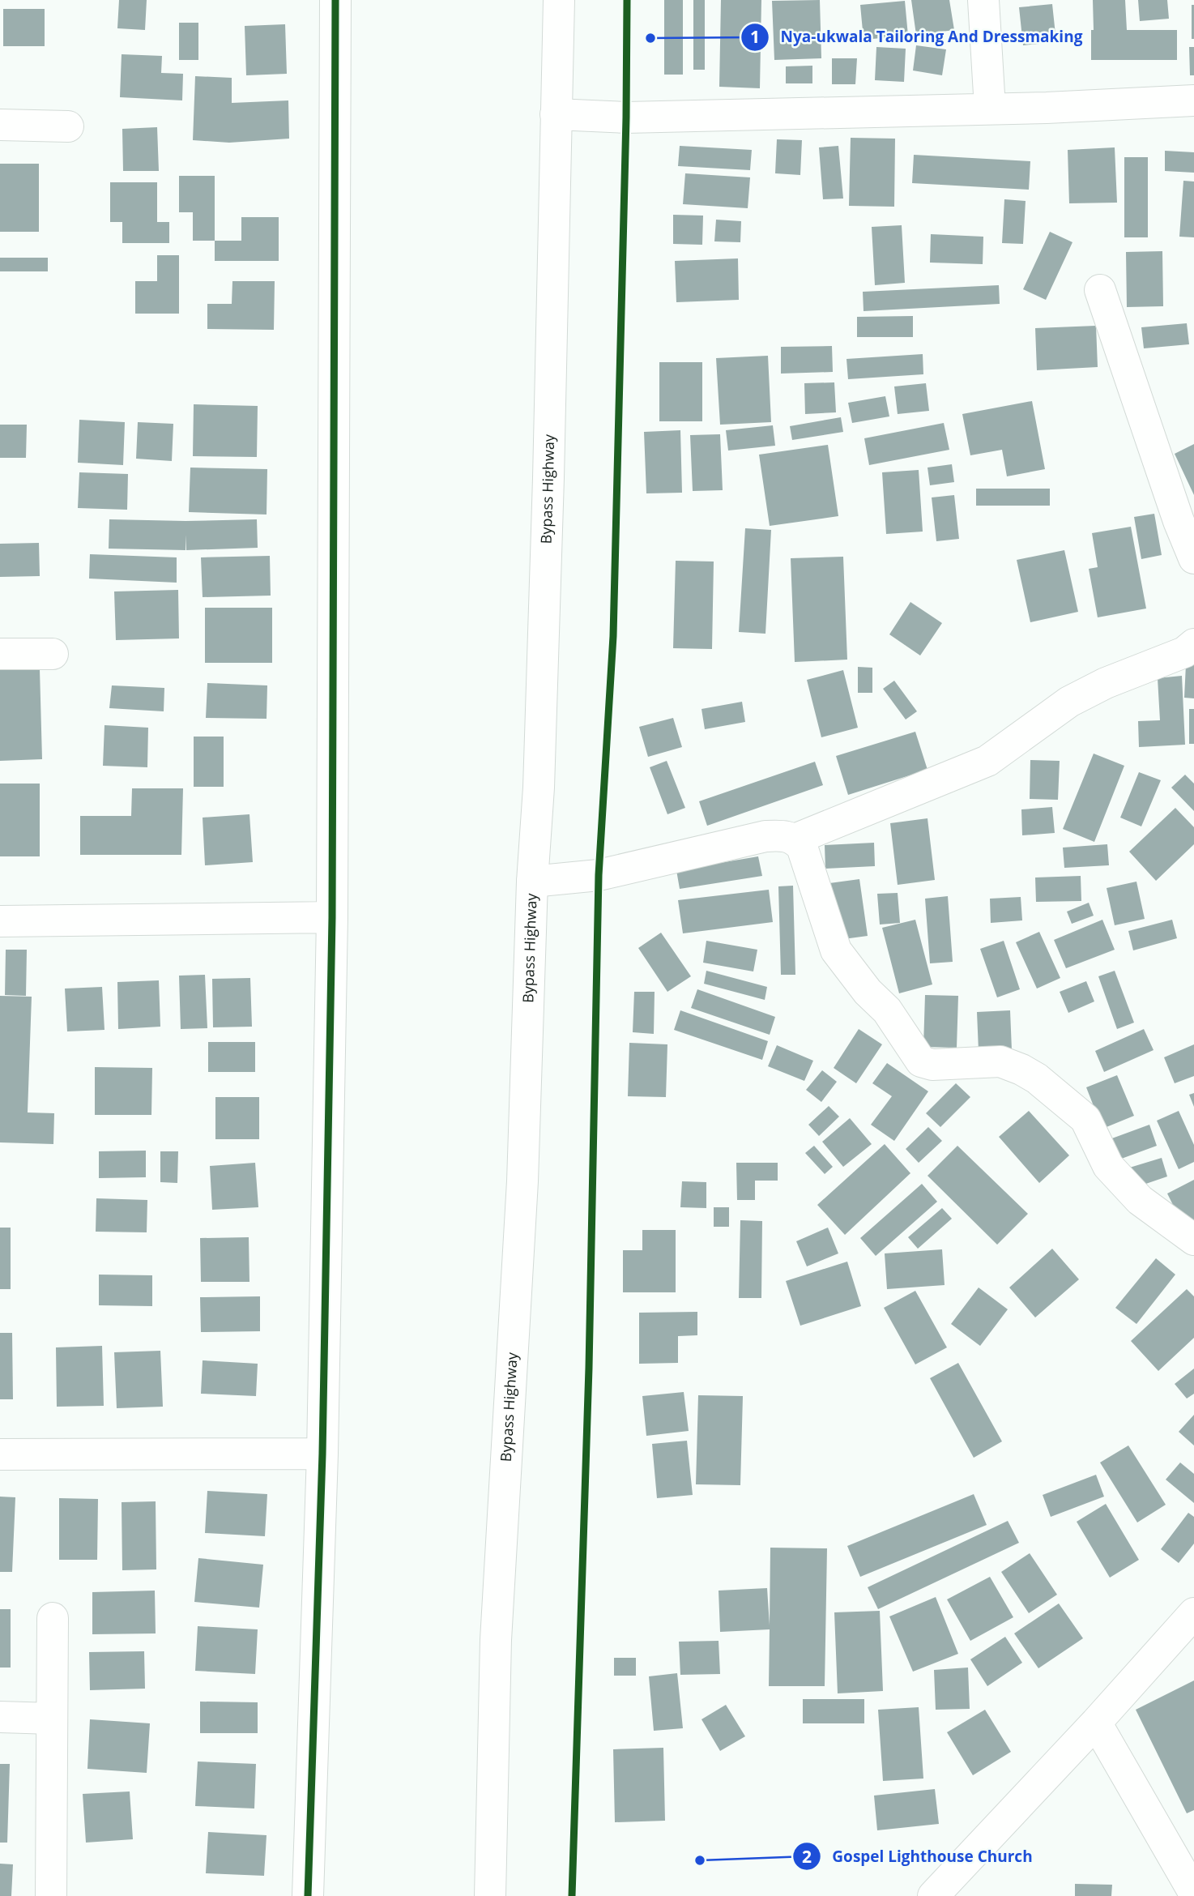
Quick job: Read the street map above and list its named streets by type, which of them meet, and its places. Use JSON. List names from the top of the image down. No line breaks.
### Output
{"streets":{"street":["Bypass Highway"]},"places":["Nya-ukwala Tailoring And Dressmaking","Gospel Lighthouse Church"]}
